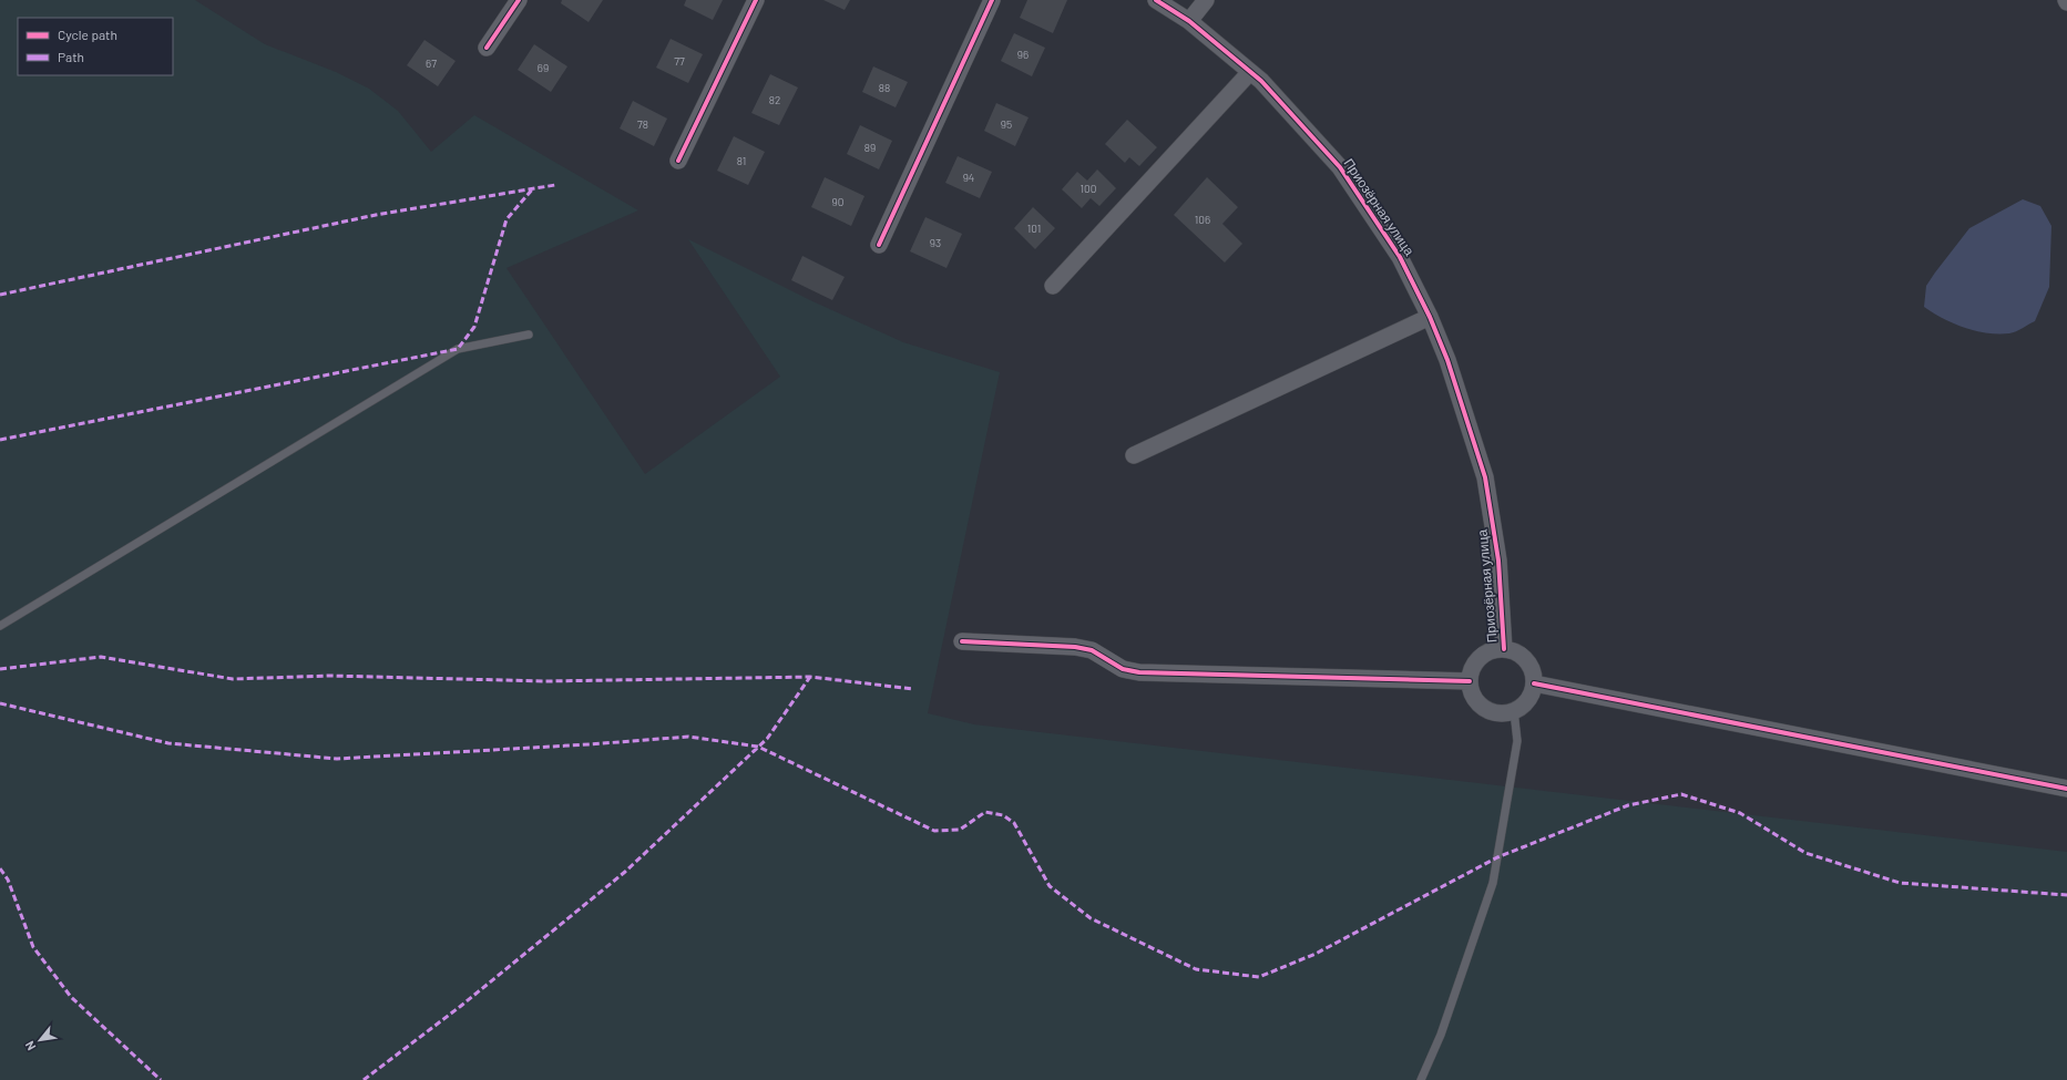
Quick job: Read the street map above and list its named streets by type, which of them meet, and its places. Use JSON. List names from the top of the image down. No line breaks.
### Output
{"streets":{"street":["Приозёрная улица"]},"house_numbers":["96","77","67","69","88","82","78","95","89","81","94","100","90","106","101","93"],"legend":["Cycle path","Path"],"north":"bottom left"}
